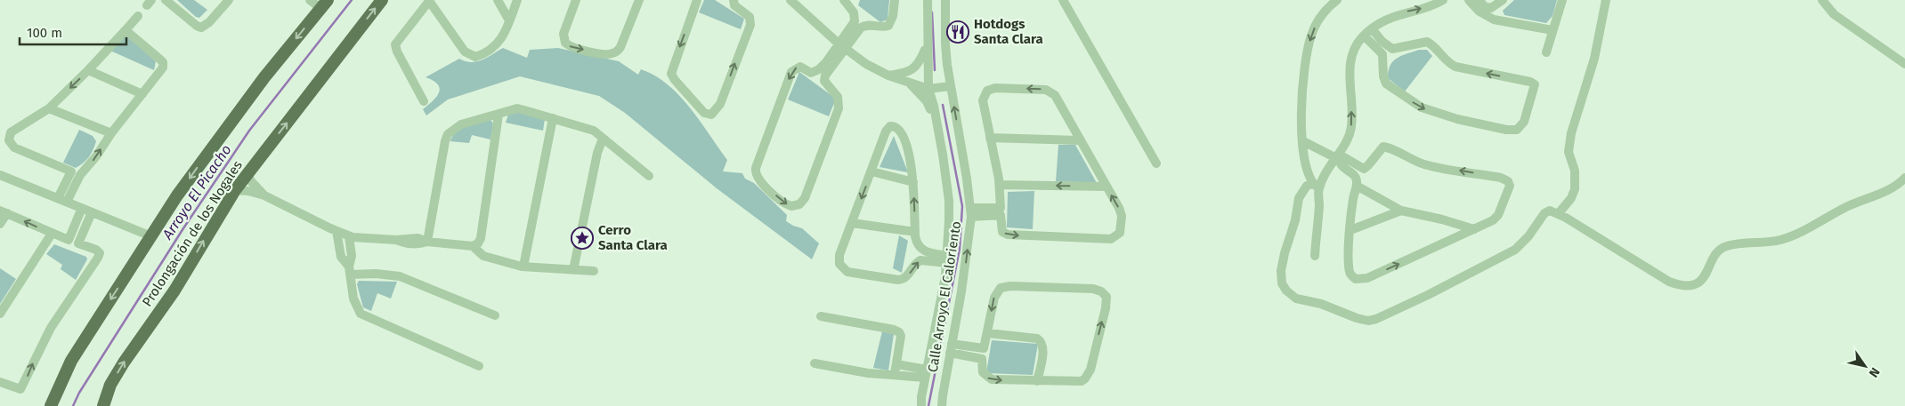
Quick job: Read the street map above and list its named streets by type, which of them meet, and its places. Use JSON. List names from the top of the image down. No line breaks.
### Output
{"streets":{"main road":["Prolongación de los Nogales"],"street":["Calle Arroyo El Caloriento"]},"water":["Arroyo El Picacho"],"places":{"restaurant":["Hotdogs Santa Clara"],"place":["Cerro Santa Clara"]},"scale_bar":"100 m","north":"bottom right"}
